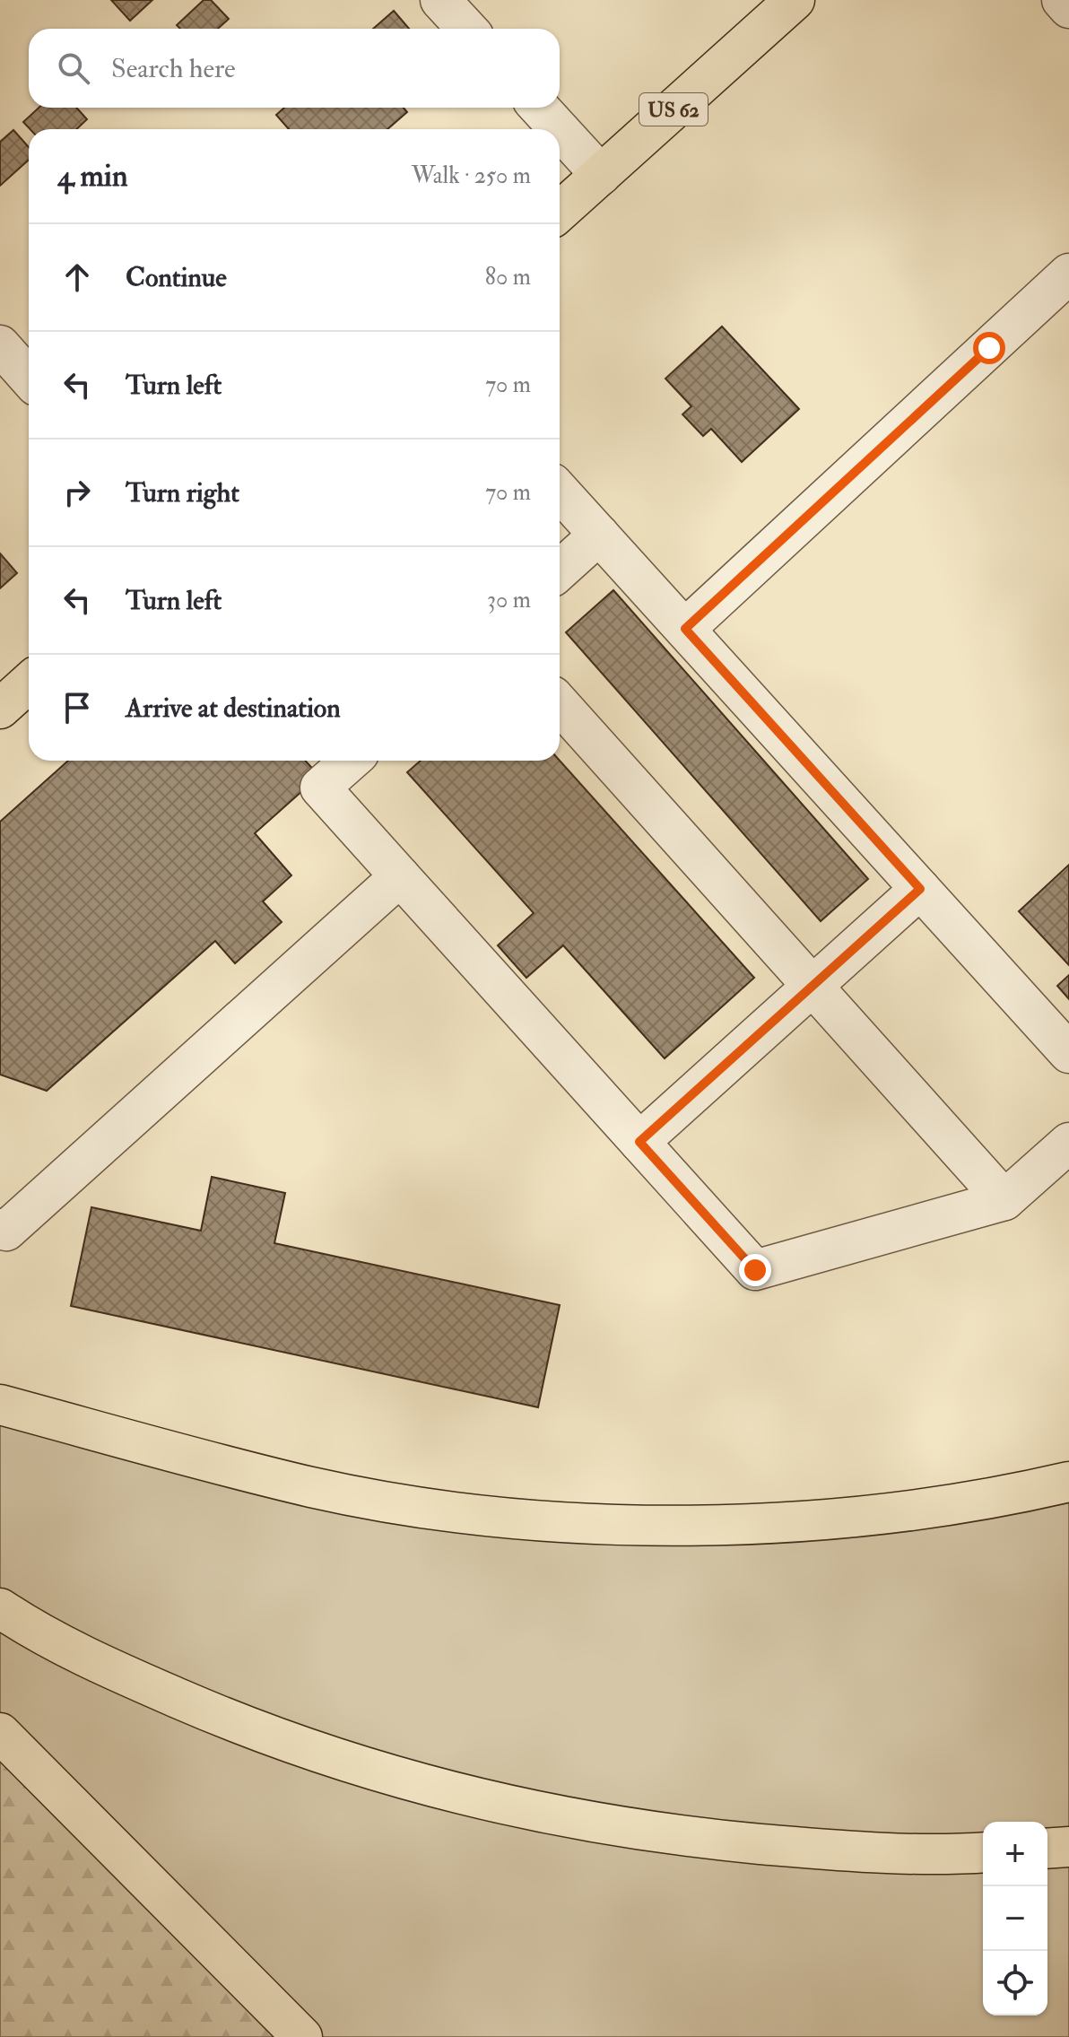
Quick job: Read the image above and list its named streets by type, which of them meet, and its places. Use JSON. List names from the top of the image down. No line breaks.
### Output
{"streets":{"main road":["US 62"]},"page":{"search":"Search here","heading":["4 min","Walk · 250 m"],"list":[["Continue","80 m"],["Turn left","70 m"],["Turn right","70 m"],["Turn left","30 m"],"Arrive at destination"],"map_buttons":["+","−"]}}
